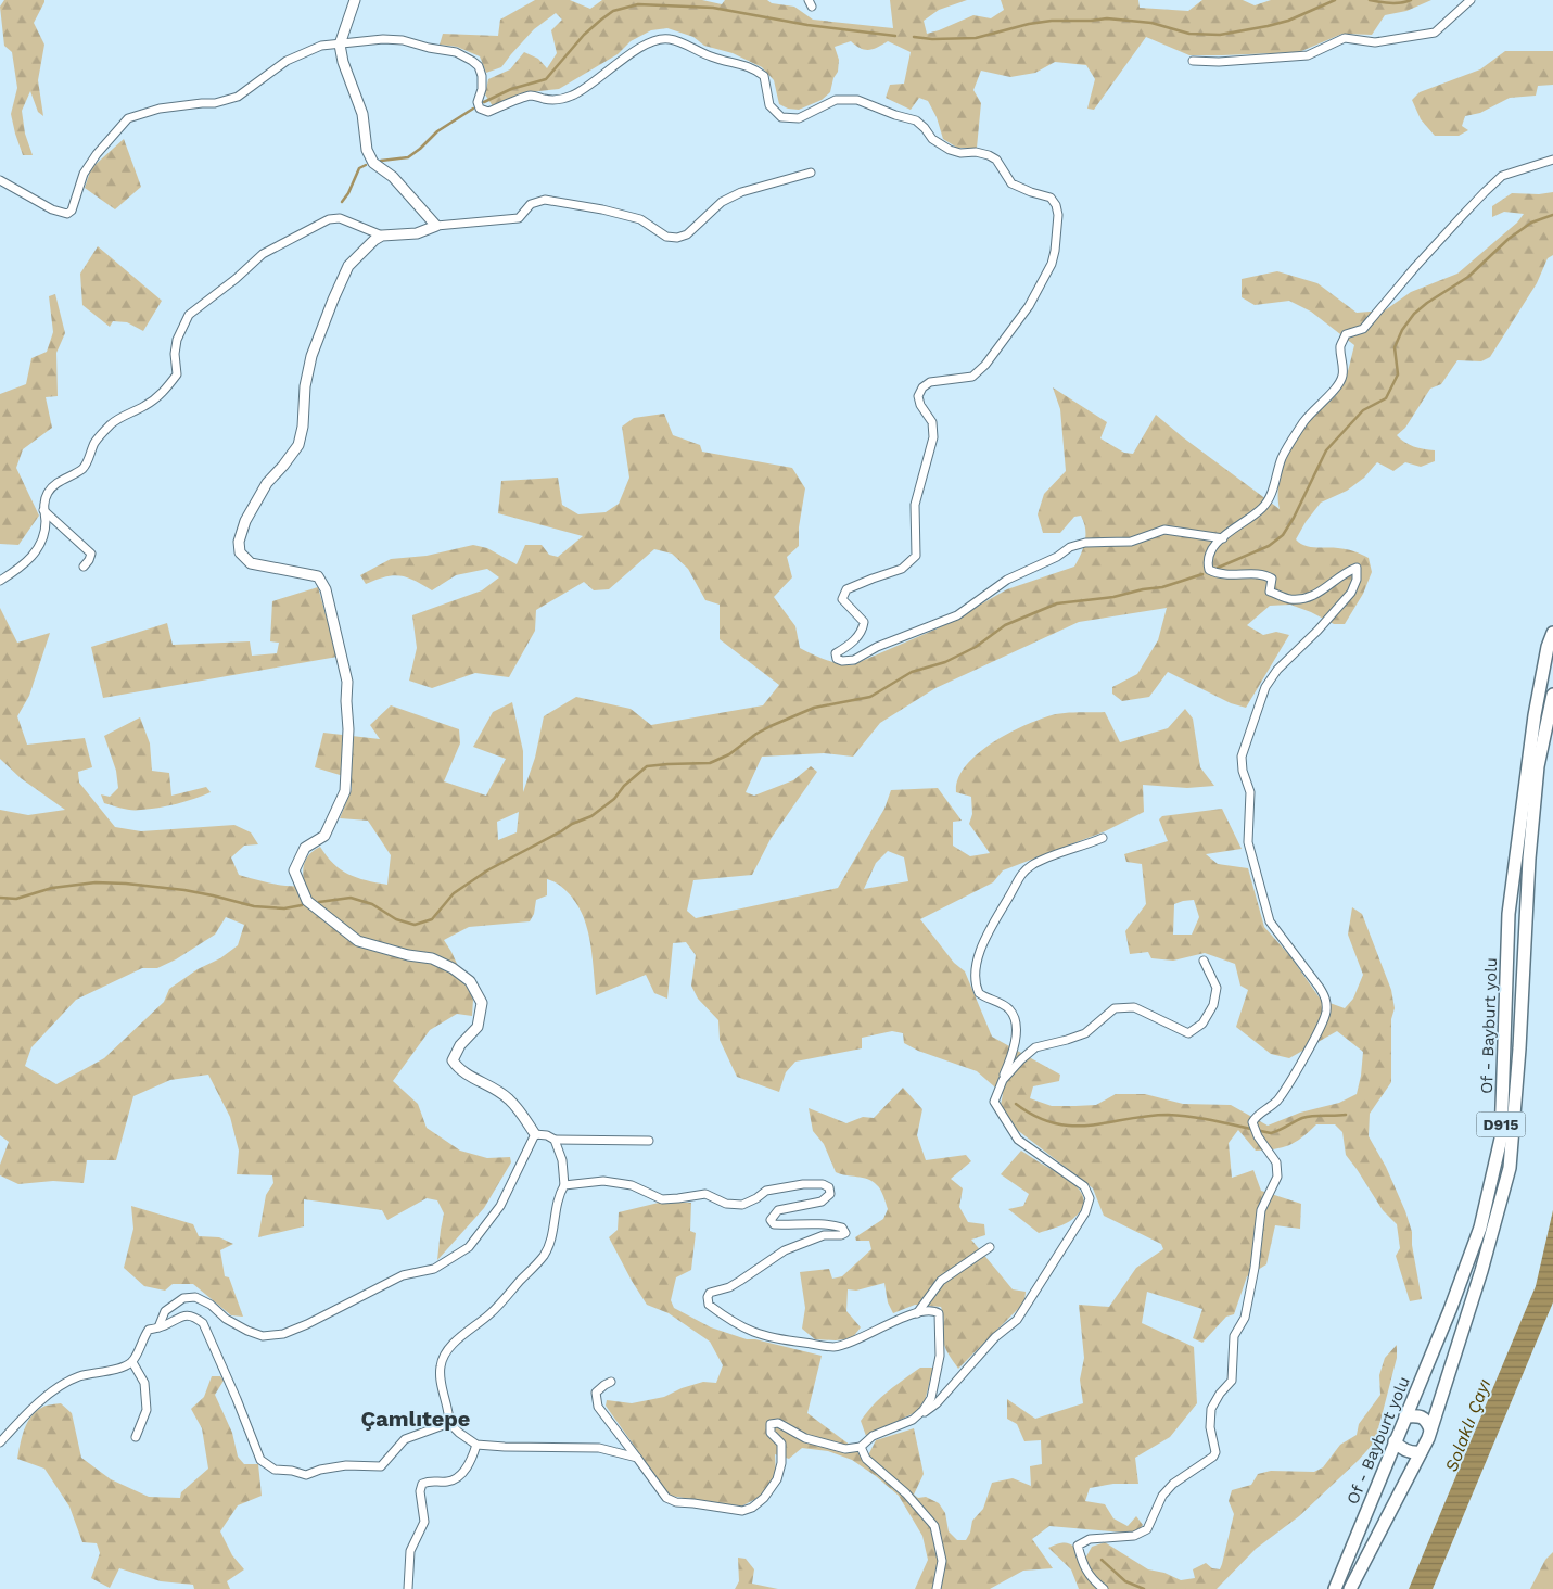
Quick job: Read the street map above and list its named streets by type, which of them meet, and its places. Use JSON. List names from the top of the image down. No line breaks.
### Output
{"streets":{"highway":["Of - Bayburt yolu","D915"]},"districts":["Çamlıtepe"],"water":["Solaklı Çayı"]}
